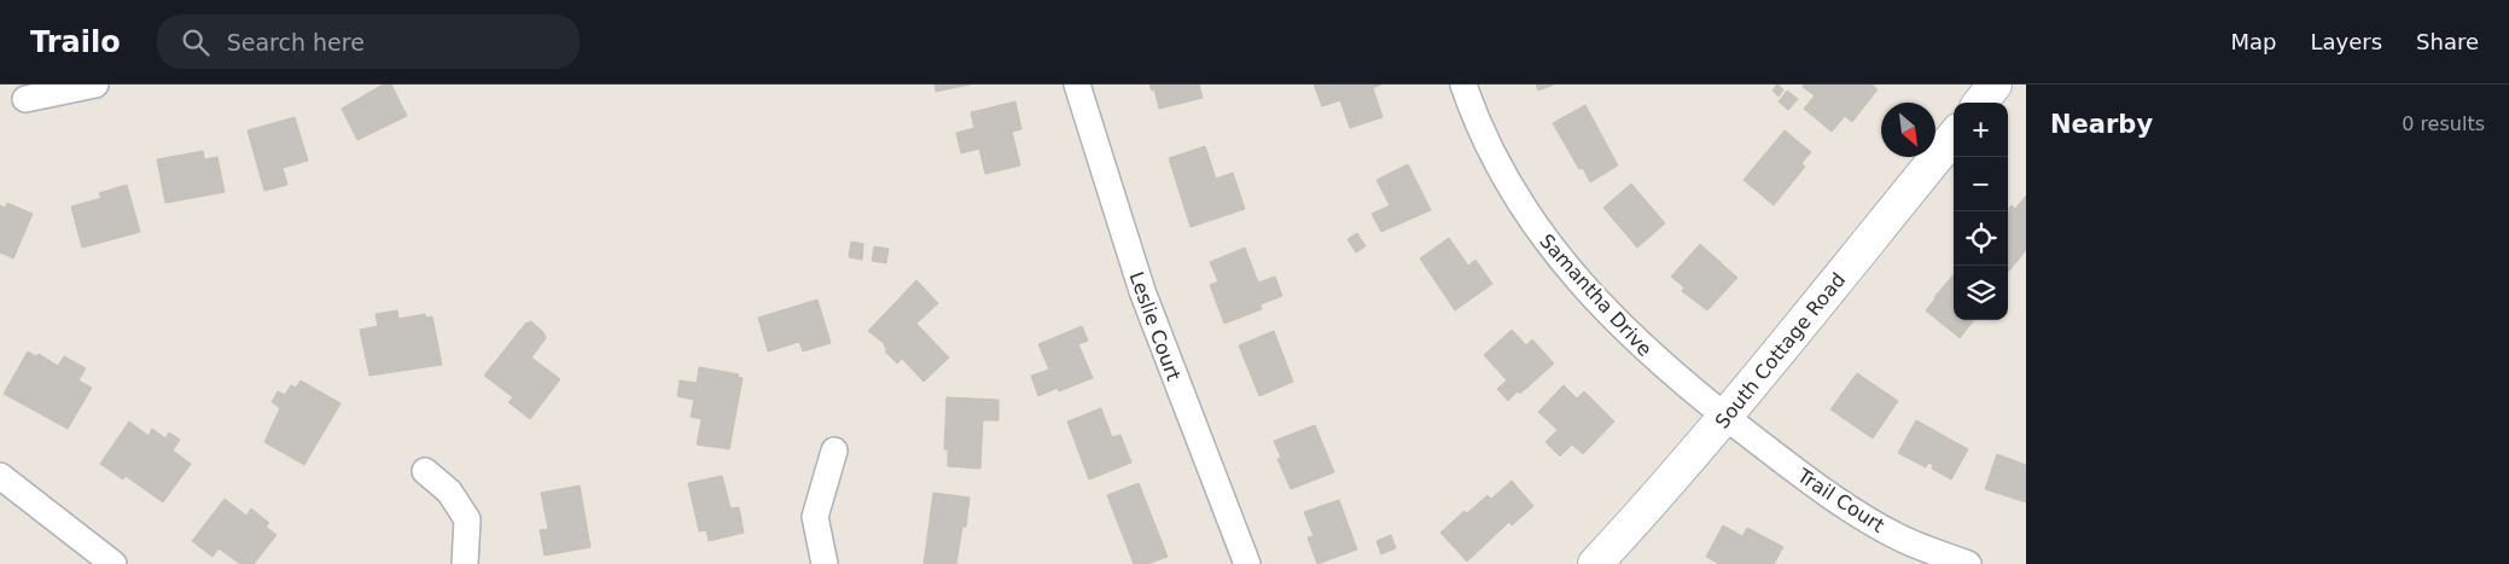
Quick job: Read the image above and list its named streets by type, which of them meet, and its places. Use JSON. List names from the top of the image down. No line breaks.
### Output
{"streets":{"street":["Samantha Drive","Leslie Court","South Cottage Road","Trail Court"]},"crossings":[["Samantha Drive","South Cottage Road"],["Samantha Drive","Trail Court"],["South Cottage Road","Trail Court"]],"north":"bottom right","page":{"header":"Trailo","search":"Search here","nav":["Map","Layers","Share"],"heading":["Nearby","0 results"],"map_buttons":["+","−"]}}
